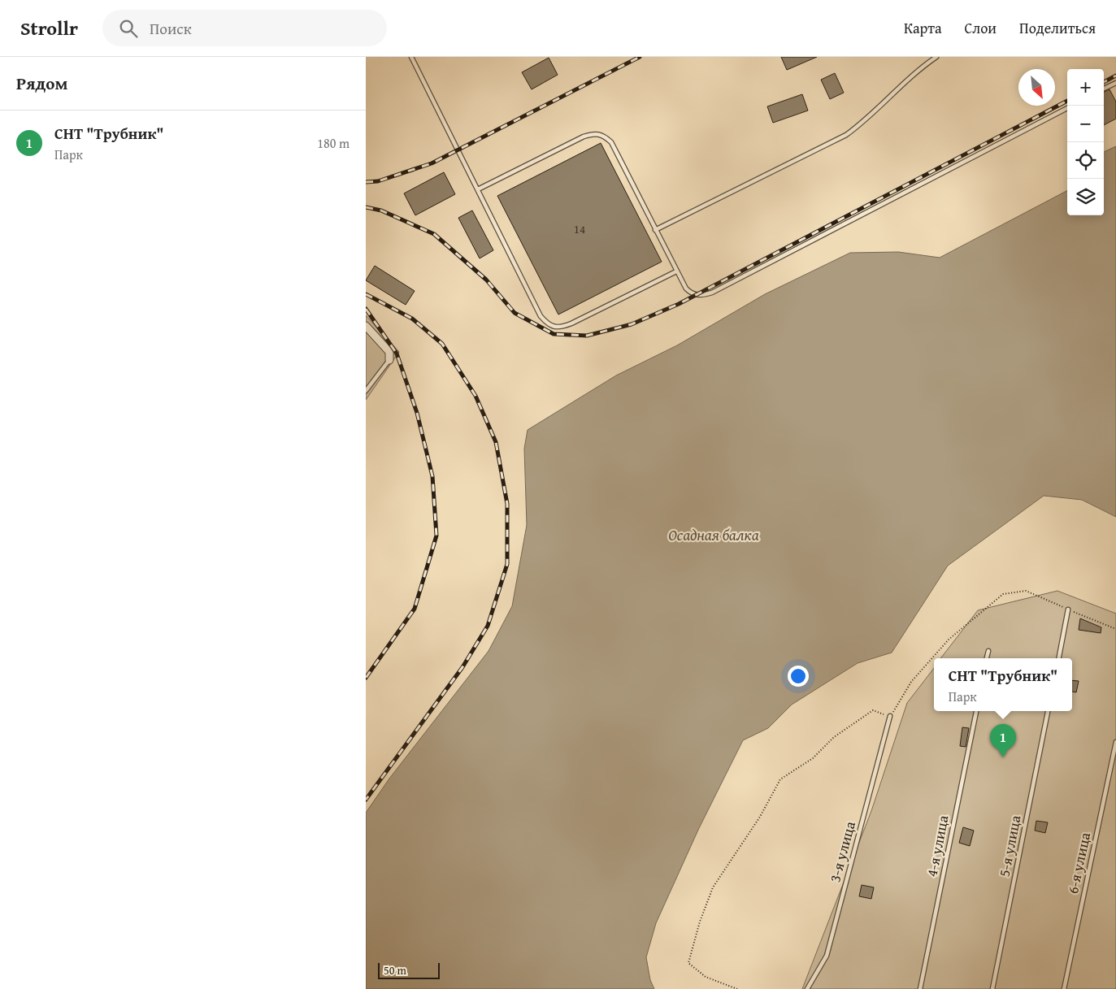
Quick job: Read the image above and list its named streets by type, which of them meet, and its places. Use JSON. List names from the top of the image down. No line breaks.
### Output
{"streets":{"lane":["4-я улица","5-я улица","3-я улица","6-я улица"]},"water":["Осадная балка"],"house_numbers":["14"],"scale_bar":"50 m","north":"bottom right","page":{"header":"Strollr","search":"Поиск","nav":["Карта","Слои","Поделиться"],"heading":"Рядом","map_buttons":["+","−"],"list":[{"mark":"1","name":"СНТ \"Трубник\"","note":"Парк","value":"180 m"}],"popup":["СНТ \"Трубник\"","Парк"],"pins":"1","scale":"50 m"}}
